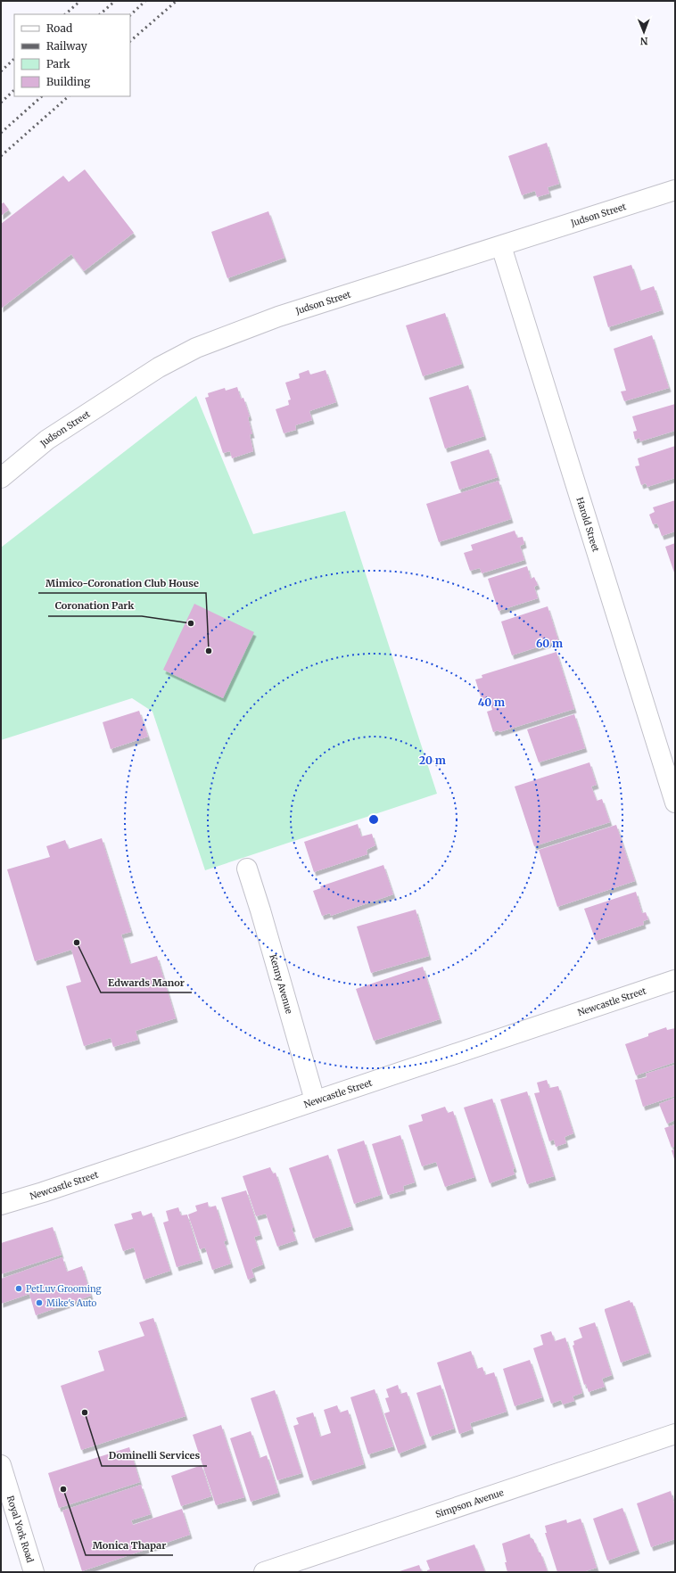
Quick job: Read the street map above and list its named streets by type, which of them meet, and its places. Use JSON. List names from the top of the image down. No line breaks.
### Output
{"streets":{"street":["Judson Street","Harold Street","Kenny Avenue","Newcastle Street","Simpson Avenue","Royal York Road"]},"crossings":[["Judson Street","Harold Street"],["Kenny Avenue","Newcastle Street"]],"places":["Coronation Park","Mimico-Coronation Club House","Edwards Manor","PetLuv Grooming","Mike's Auto","Dominelli Services","Monica Thapar"],"legend":["Road","Railway","Park","Building"],"north":"bottom","rings":["60 m","40 m","20 m"]}
